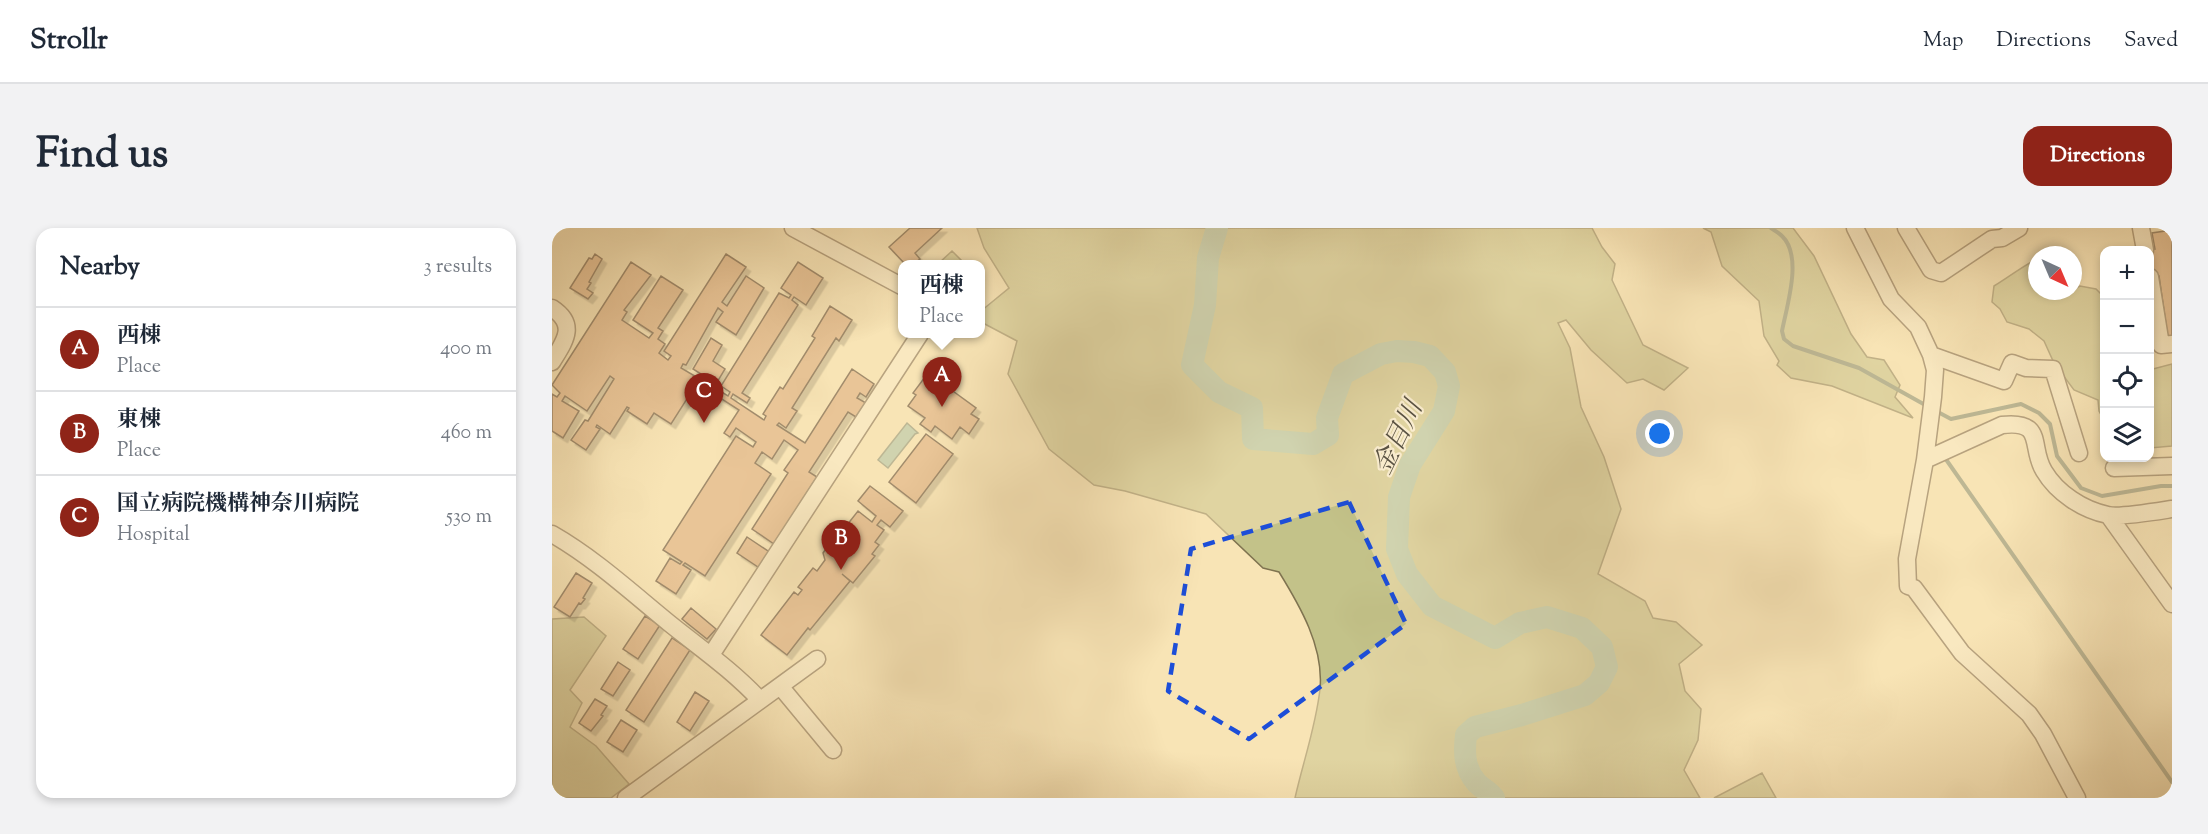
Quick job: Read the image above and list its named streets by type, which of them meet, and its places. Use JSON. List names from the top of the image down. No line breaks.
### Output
{"water":["金目川"],"north":"bottom right","page":{"header":"Strollr","nav":["Map","Directions","Saved"],"title":"Find us","buttons":"Directions","heading":["Nearby","3 results"],"map_buttons":["+","−"],"popup":["西棟","Place"],"list":[{"mark":"A","name":"西棟","note":"Place","value":"400 m"},{"mark":"B","name":"東棟","note":"Place","value":"460 m"},{"mark":"C","name":"国立病院機構神奈川病院","note":"Hospital","value":"530 m"}],"pins":["A","C","B"]}}
